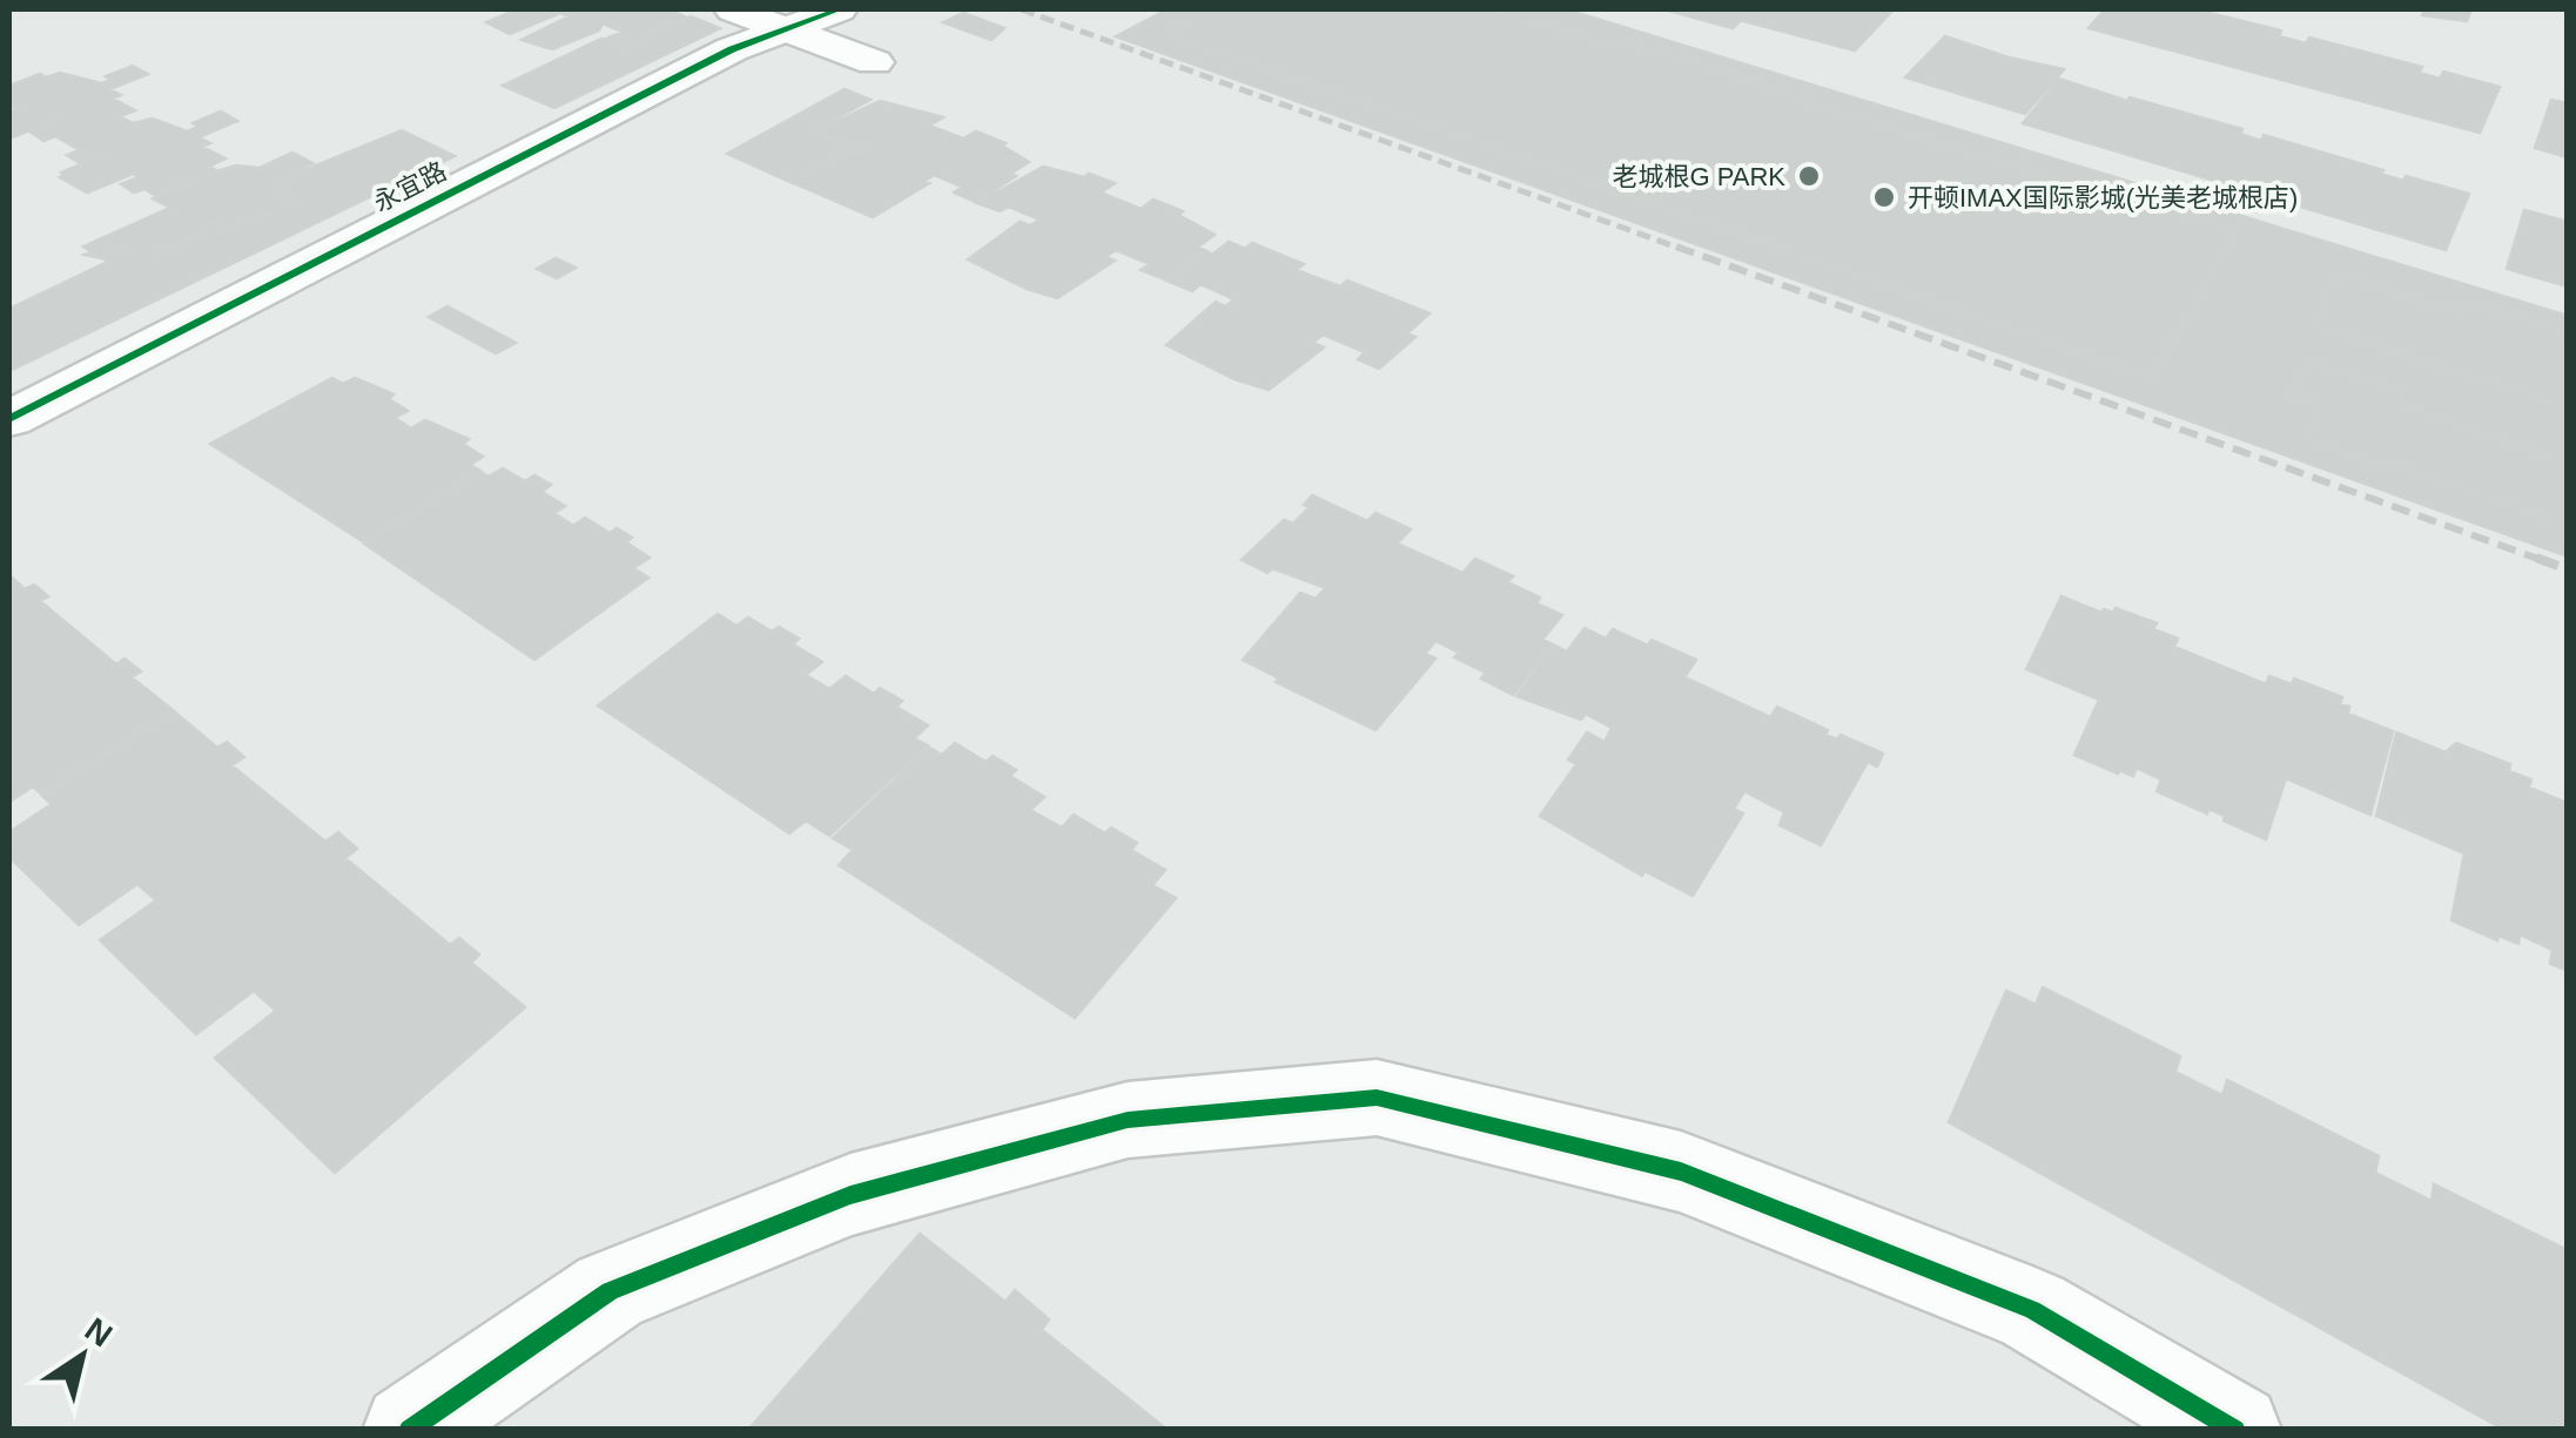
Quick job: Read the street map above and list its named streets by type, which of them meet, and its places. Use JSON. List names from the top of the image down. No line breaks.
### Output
{"streets":{"street":["永宜路"]},"places":["老城根G PARK","开顿IMAX国际影城(光美老城根店)"],"north":"top right"}
